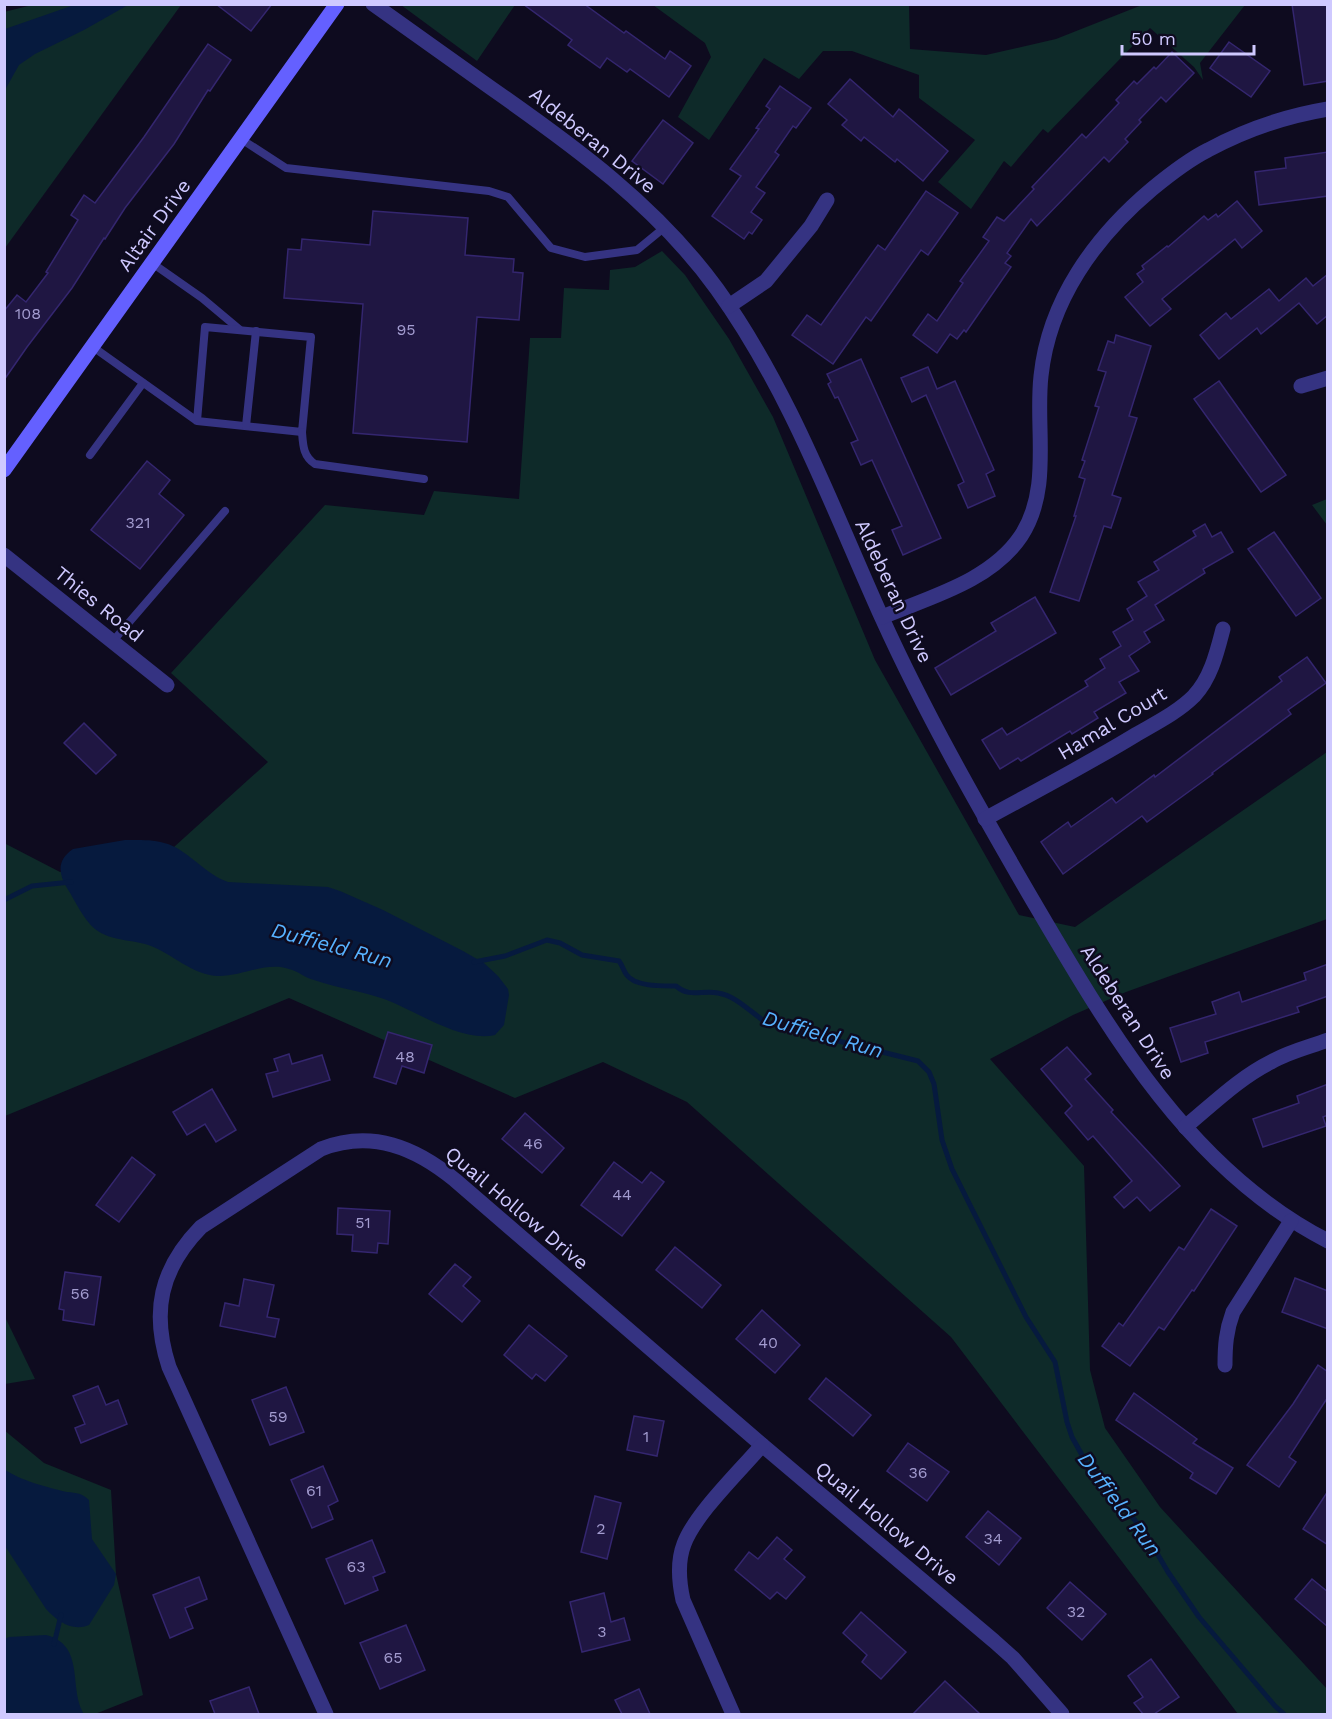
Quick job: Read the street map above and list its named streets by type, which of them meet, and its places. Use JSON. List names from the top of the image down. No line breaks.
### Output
{"streets":{"street":["Aldeberan Drive","Altair Drive","Thies Road","Hamal Court","Quail Hollow Drive"]},"crossings":[["Aldeberan Drive","Hamal Court"]],"water":["Duffield Run"],"house_numbers":["108","95","321","48","46","44","51","56","40","59","1","36","61","2","34","63","32","3","65"],"scale_bar":"50 m"}
